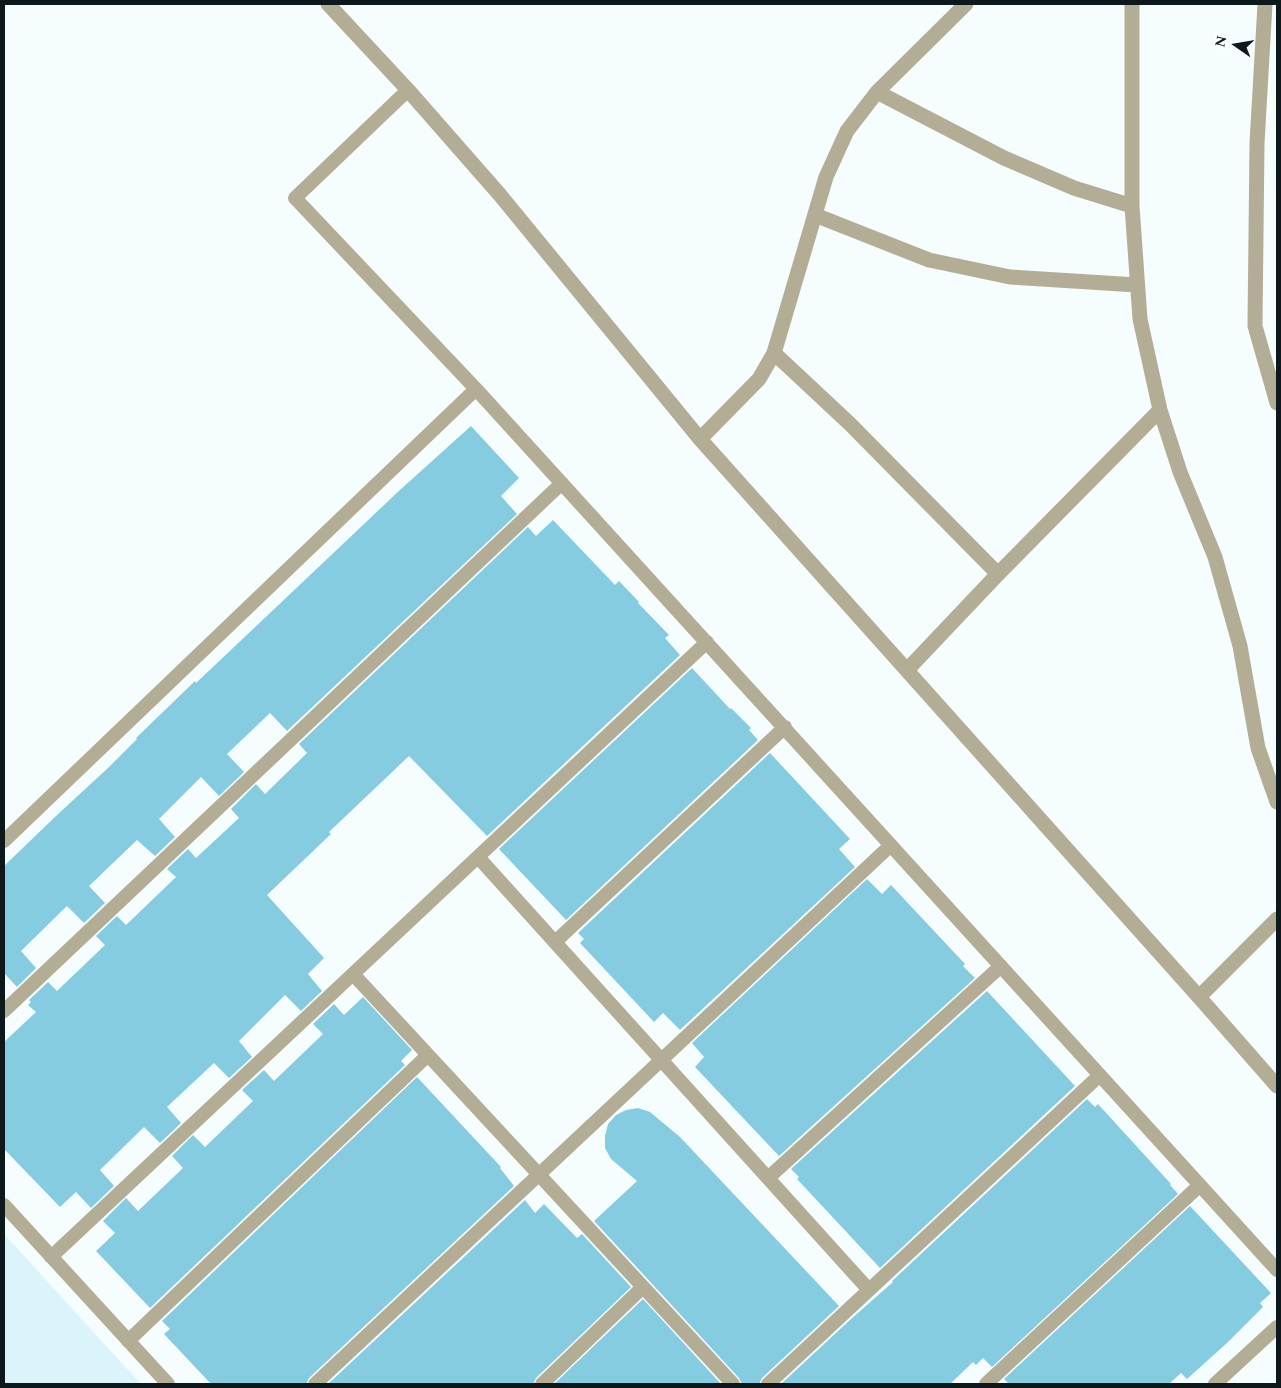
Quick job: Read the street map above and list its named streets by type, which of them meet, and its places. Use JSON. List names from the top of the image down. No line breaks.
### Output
{"north":"left"}
